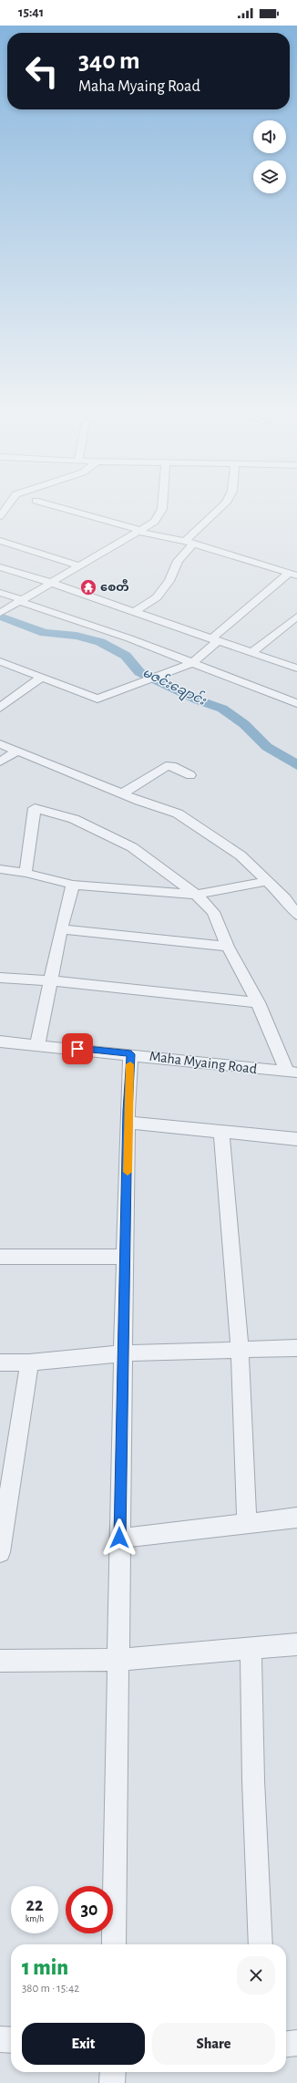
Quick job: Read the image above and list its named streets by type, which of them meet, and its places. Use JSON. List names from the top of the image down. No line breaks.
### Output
{"streets":{"street":["Maha Myaing Road"]},"water":["မဇင်းချောင်း"],"places":{"temple":["စေတီ"]},"page":{"status":"15:41","turn":["340 m","Maha Myaing Road"],"speed":"22 km/h","limit":"30","heading":["1 min","380 m · 15:42"],"buttons":["Exit","Share"]}}
